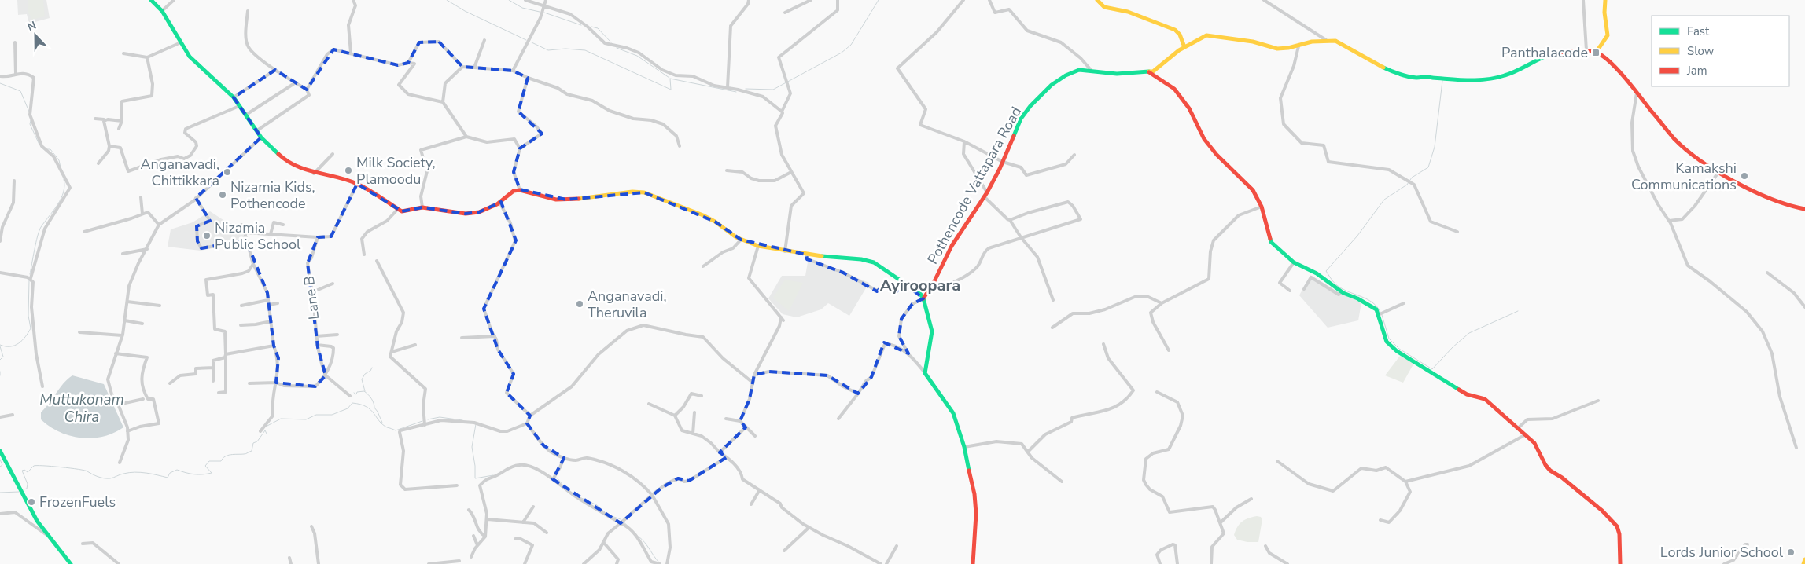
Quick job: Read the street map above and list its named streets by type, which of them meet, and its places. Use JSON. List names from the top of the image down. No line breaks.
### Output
{"streets":{"main road":["Pothencode Vattapara Road"],"street":["Lane B"]},"districts":["Ayiroopara"],"water":["Muttukonam Chira"],"places":{"transit":["Panthalacode"],"other":["Milk Society, Plamoodu","Anganavadi, Chittikkara","Kamakshi Communications","Nizamia Kids, Pothencode","Nizamia Public School","Anganavadi, Theruvila","FrozenFuels","Lords Junior School"]},"legend":["Fast","Slow","Jam"],"north":"top"}
